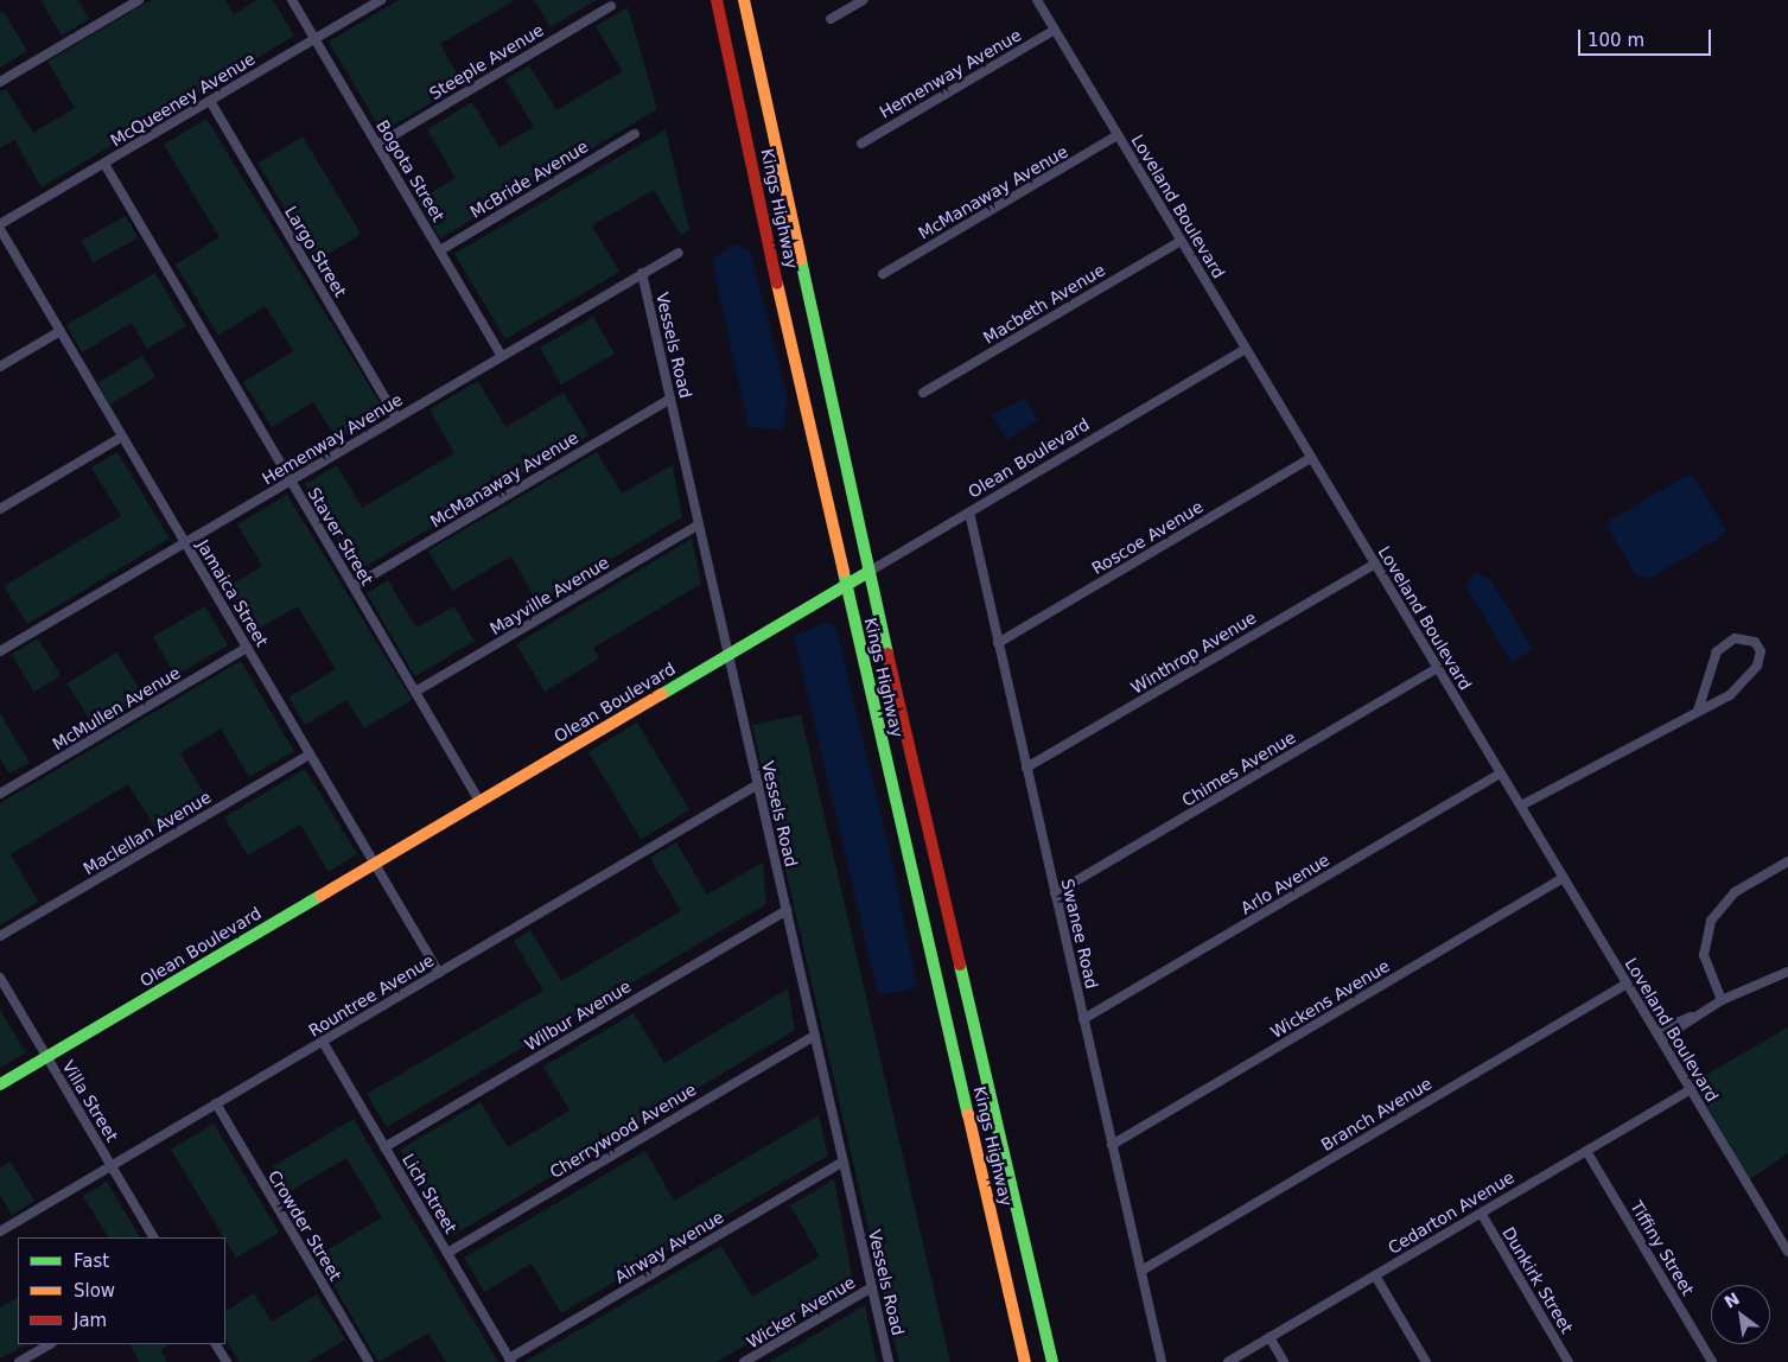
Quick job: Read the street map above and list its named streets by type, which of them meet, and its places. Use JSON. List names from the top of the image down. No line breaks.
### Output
{"streets":{"main road":["Kings Highway","Olean Boulevard"],"street":["Steeple Avenue","Hemenway Avenue","McQueeney Avenue","Bogota Street","McBride Avenue","McManaway Avenue","Loveland Boulevard","Largo Street","Macbeth Avenue","Vessels Road","Staver Street","Roscoe Avenue","Jamaica Street","Mayville Avenue","Winthrop Avenue","McMullen Avenue","Chimes Avenue","Maclellan Avenue","Arlo Avenue","Swanee Road","Rountree Avenue","Wickens Avenue","Wilbur Avenue","Villa Street","Branch Avenue","Cherrywood Avenue","Lich Street","Cedarton Avenue","Crowder Street","Airway Avenue","Tiffiny Street","Dunkirk Street","Wicker Avenue"]},"crossings":[["Steeple Avenue","Bogota Street"],["Hemenway Avenue","Bogota Street"],["Hemenway Avenue","Loveland Boulevard"],["Hemenway Avenue","Largo Street"],["Hemenway Avenue","Vessels Road"],["Hemenway Avenue","Staver Street"],["Hemenway Avenue","Jamaica Street"],["McQueeney Avenue","Bogota Street"],["McQueeney Avenue","Largo Street"],["McQueeney Avenue","Staver Street"],["McQueeney Avenue","Jamaica Street"],["Bogota Street","McBride Avenue"],["McManaway Avenue","Loveland Boulevard"],["McManaway Avenue","Vessels Road"],["McManaway Avenue","Staver Street"],["Loveland Boulevard","Macbeth Avenue"],["Loveland Boulevard","Olean Boulevard"],["Loveland Boulevard","Roscoe Avenue"],["Loveland Boulevard","Winthrop Avenue"],["Loveland Boulevard","Chimes Avenue"],["Loveland Boulevard","Arlo Avenue"],["Loveland Boulevard","Wickens Avenue"],["Loveland Boulevard","Branch Avenue"],["Loveland Boulevard","Cedarton Avenue"],["Kings Highway","Olean Boulevard"],["Vessels Road","Olean Boulevard"],["Vessels Road","Mayville Avenue"],["Vessels Road","Rountree Avenue"],["Vessels Road","Wilbur Avenue"],["Vessels Road","Cherrywood Avenue"],["Vessels Road","Airway Avenue"],["Vessels Road","Wicker Avenue"],["Olean Boulevard","Staver Street"],["Olean Boulevard","Jamaica Street"],["Olean Boulevard","Swanee Road"],["Olean Boulevard","Villa Street"],["Staver Street","Mayville Avenue"],["Roscoe Avenue","Swanee Road"],["Jamaica Street","McMullen Avenue"],["Jamaica Street","Maclellan Avenue"],["Jamaica Street","Rountree Avenue"],["Winthrop Avenue","Swanee Road"],["Chimes Avenue","Swanee Road"],["Arlo Avenue","Swanee Road"],["Swanee Road","Wickens Avenue"],["Swanee Road","Branch Avenue"],["Rountree Avenue","Villa Street"],["Rountree Avenue","Lich Street"],["Rountree Avenue","Crowder Street"],["Wilbur Avenue","Lich Street"],["Cherrywood Avenue","Lich Street"],["Lich Street","Airway Avenue"],["Cedarton Avenue","Tiffiny Street"],["Cedarton Avenue","Dunkirk Street"]],"legend":["Fast","Slow","Jam"],"scale_bar":"100 m","north":"top left"}
